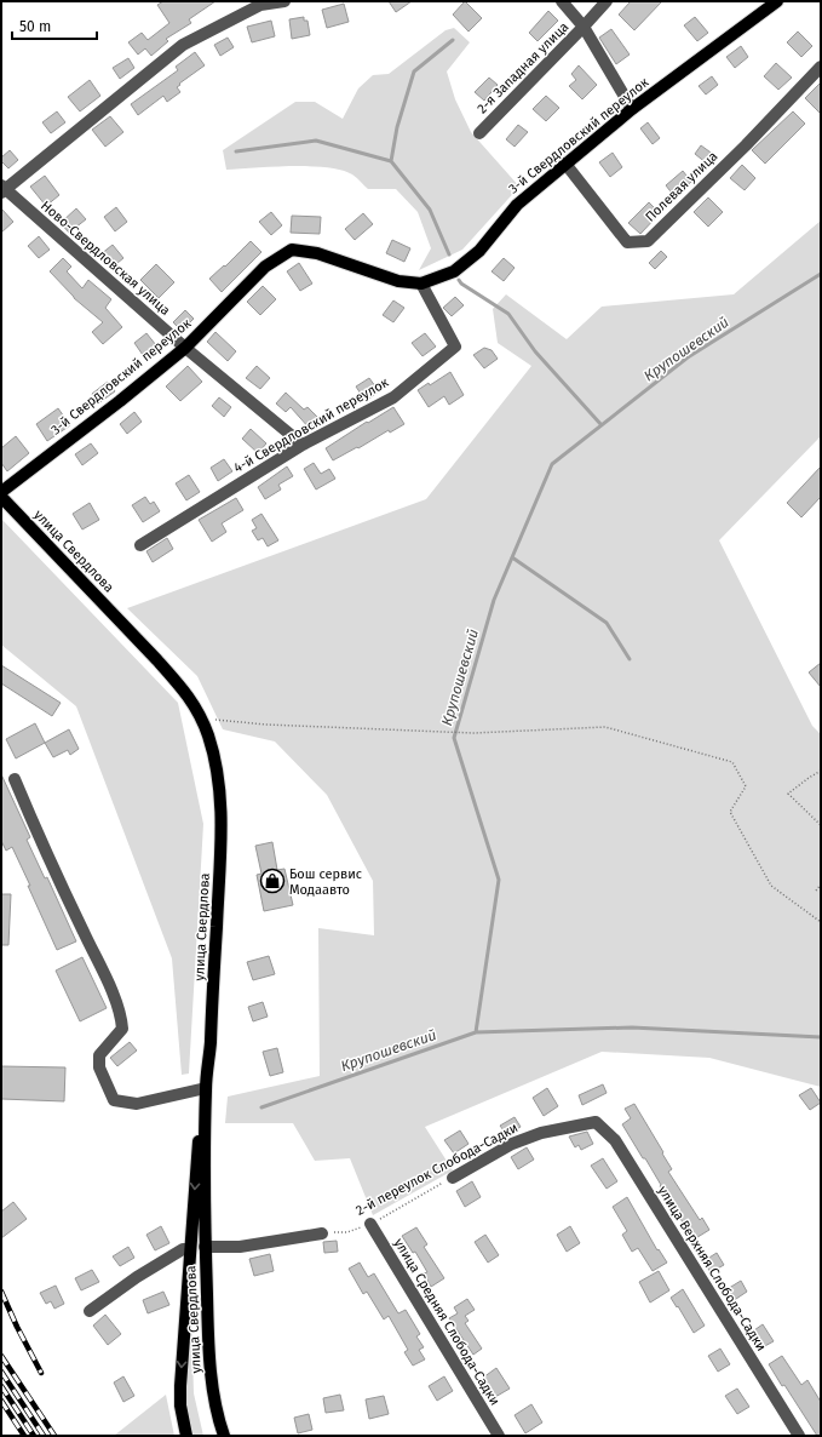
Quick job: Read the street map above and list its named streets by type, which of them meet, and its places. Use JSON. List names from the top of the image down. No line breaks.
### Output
{"streets":{"main road":["3-й Свердловский переулок","улица Свердлова"],"street":["2-я Западная улица","Полевая улица","Ново-Свердловская улица","4-й Свердловский переулок","2-й переулок Слобода-Садки","улица Верхняя Слобода-Садки","улица Средняя Слобода-Садки"]},"crossings":[["3-й Свердловский переулок","Полевая улица"],["3-й Свердловский переулок","Ново-Свердловская улица"],["3-й Свердловский переулок","4-й Свердловский переулок"],["Ново-Свердловская улица","4-й Свердловский переулок"],["2-й переулок Слобода-Садки","улица Верхняя Слобода-Садки"],["2-й переулок Слобода-Садки","улица Средняя Слобода-Садки"]],"water":["Крупошевский"],"places":{"shop":["Бош сервис Модаавто"]},"scale_bar":"50 m"}
